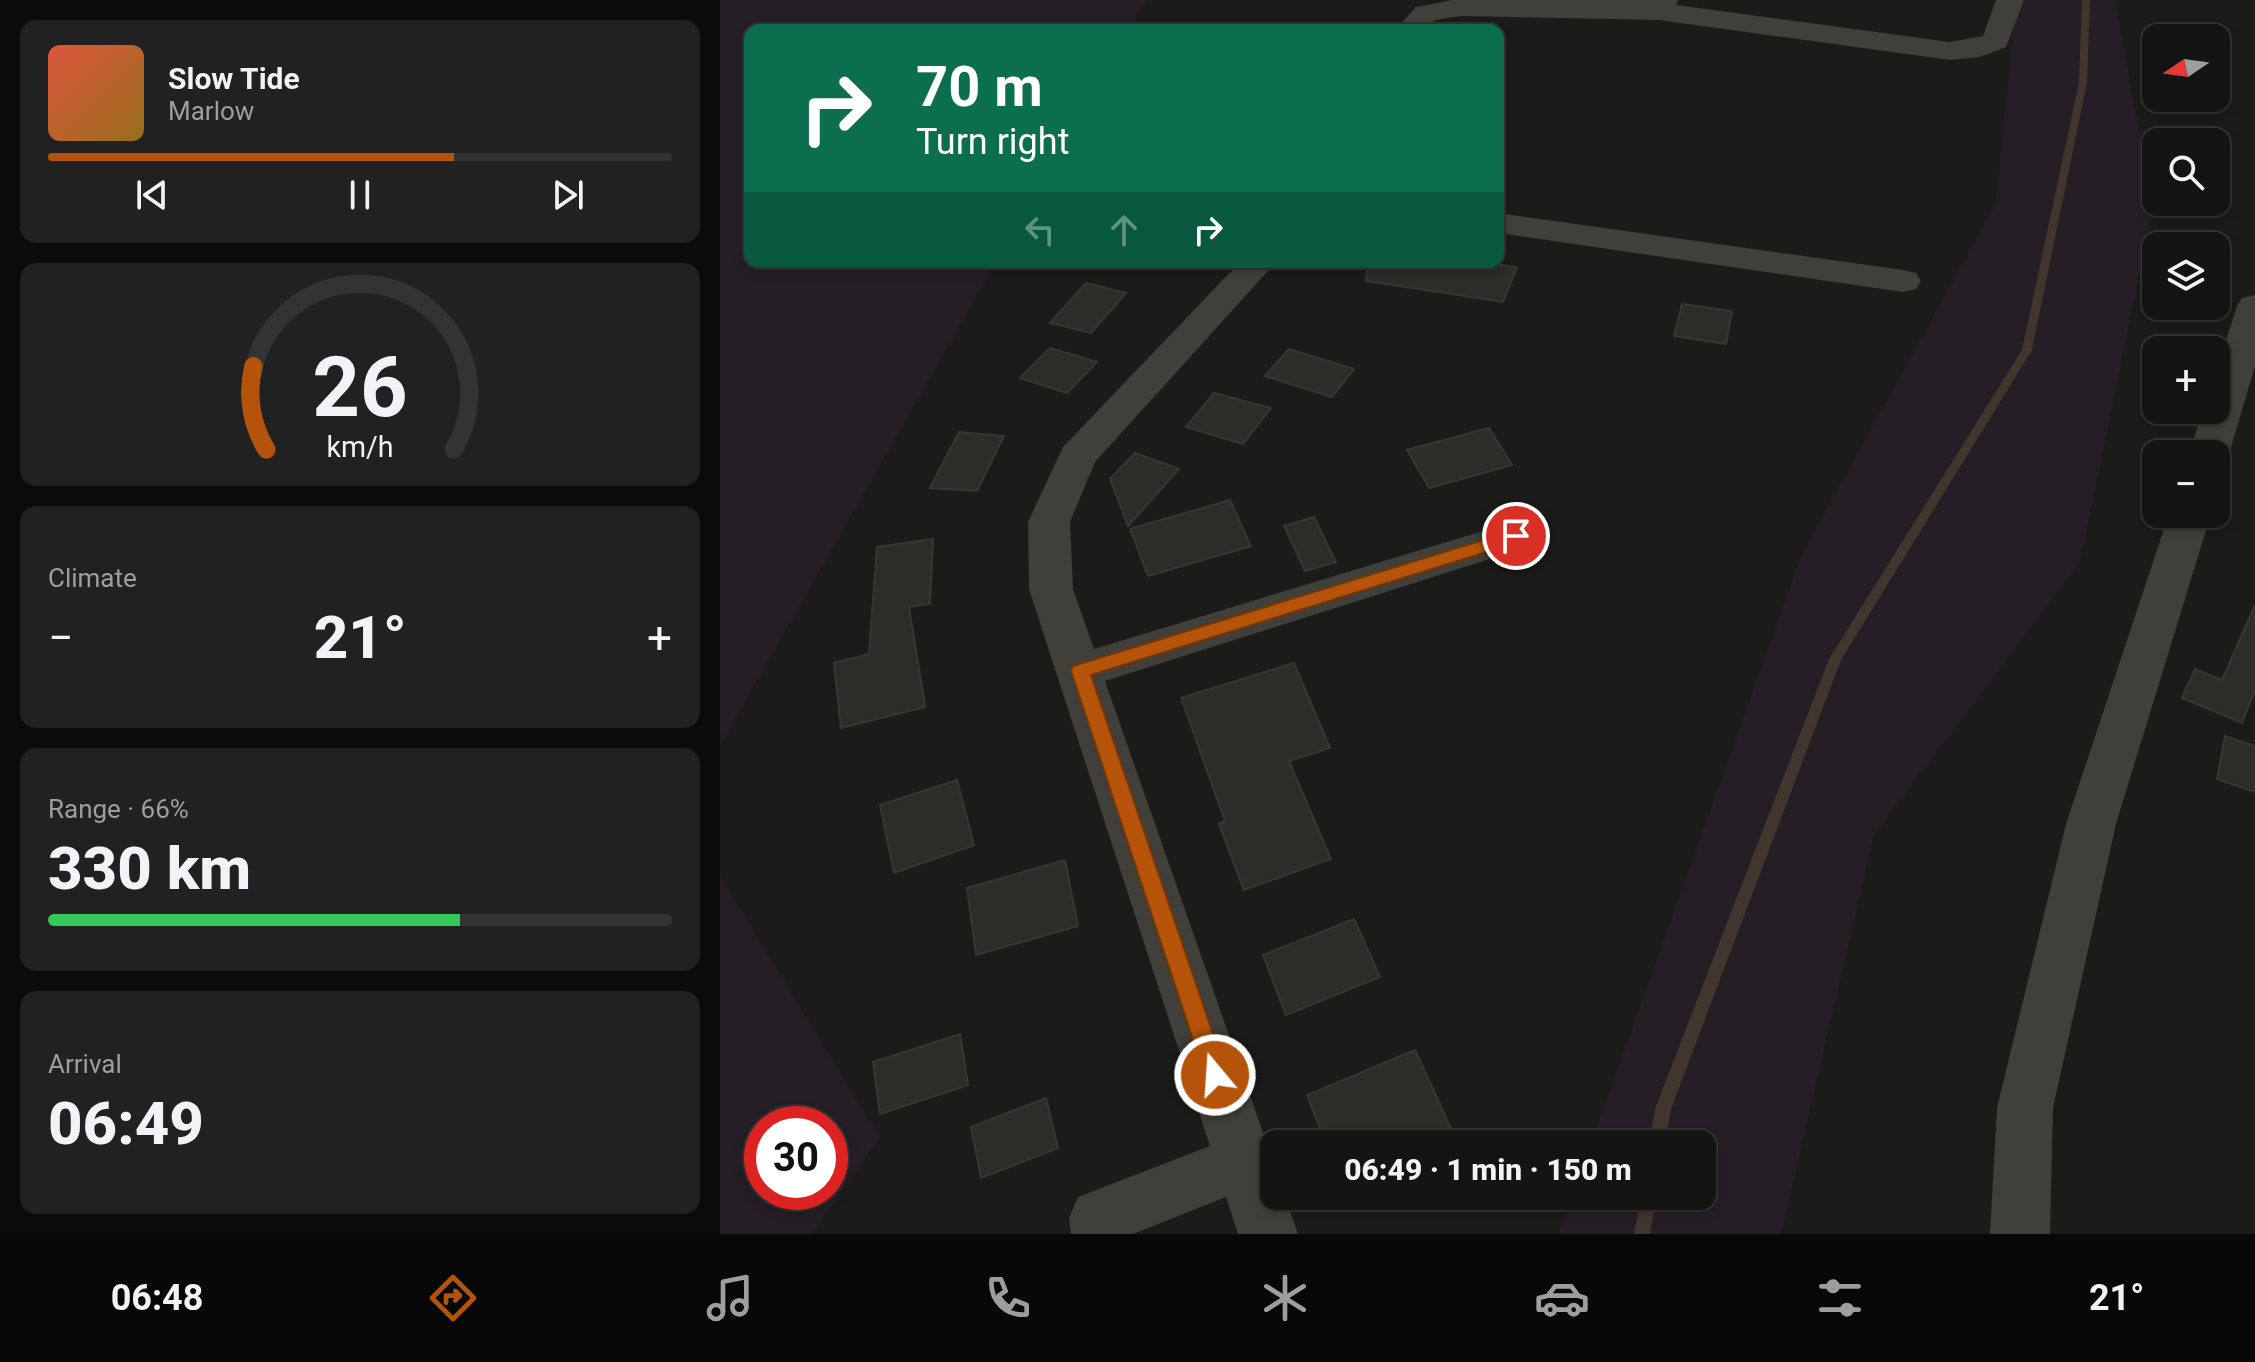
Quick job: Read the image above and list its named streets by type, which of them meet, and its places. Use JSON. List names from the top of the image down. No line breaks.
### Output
{"north":"left","page":{"map_buttons":["+","−"],"turn":["70 m","Turn right"],"song":["Slow Tide","Marlow"],"tile":["Climate",["Range · 66%","330 km"],["Arrival","06:49"]],"heat":["−","21°","+"],"limit":"30","trip":"06:49 · 1 min · 150 m","tabs":["06:48","21°"],"gauge":["26","km/h"]}}
